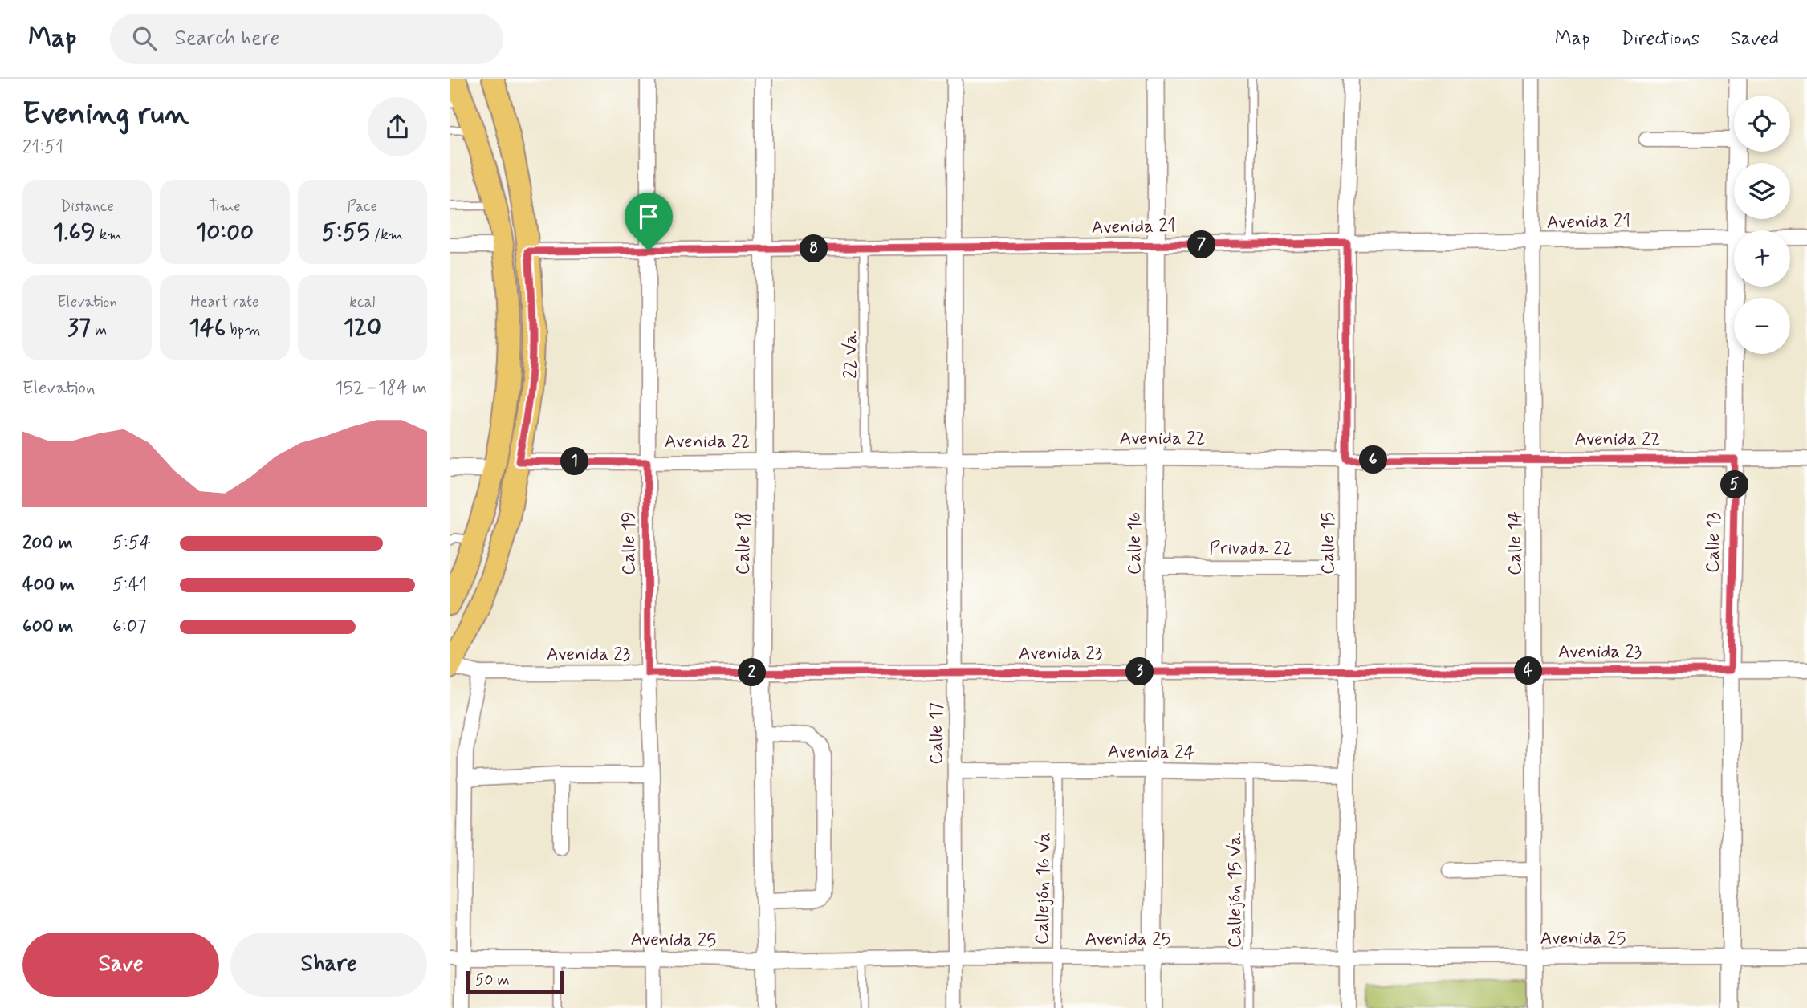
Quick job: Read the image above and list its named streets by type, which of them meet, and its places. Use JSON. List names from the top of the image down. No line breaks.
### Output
{"streets":{"street":["Avenida 21","Avenida 22","Calle 13","Calle 19","Calle 18","Calle 16","Calle 15","Calle 14","Privada 22","Avenida 23","Calle 17","Avenida 24","Avenida 25"],"lane":["22 Va.","Callejón 16 Va","Callejón 15 Va."]},"crossings":[["Avenida 21","22 Va."],["Avenida 21","Calle 19"],["Avenida 21","Calle 18"],["Avenida 21","Calle 16"],["Avenida 21","Calle 15"],["Avenida 21","Calle 14"],["Avenida 21","Calle 17"],["22 Va.","Avenida 22"],["Avenida 22","Calle 13"],["Avenida 22","Calle 19"],["Avenida 22","Calle 18"],["Avenida 22","Calle 16"],["Avenida 22","Calle 15"],["Avenida 22","Calle 14"],["Avenida 22","Calle 17"],["Calle 13","Avenida 23"],["Calle 13","Avenida 25"],["Calle 19","Avenida 23"],["Calle 19","Avenida 25"],["Calle 18","Avenida 23"],["Calle 18","Avenida 25"],["Calle 16","Privada 22"],["Calle 16","Avenida 23"],["Calle 16","Avenida 24"],["Calle 16","Avenida 25"],["Calle 15","Privada 22"],["Calle 15","Avenida 23"],["Calle 15","Avenida 24"],["Calle 15","Avenida 25"],["Calle 14","Avenida 23"],["Calle 14","Avenida 25"],["Avenida 23","Calle 17"],["Calle 17","Avenida 24"],["Calle 17","Avenida 25"],["Avenida 24","Callejón 16 Va"],["Avenida 24","Callejón 15 Va."],["Callejón 16 Va","Avenida 25"],["Callejón 15 Va.","Avenida 25"]],"scale_bar":"50 m","page":{"header":"Map","search":"Search here","nav":["Map","Directions","Saved"],"heading":["Evening run","21:51"],"map_buttons":["+","−"],"stats":[["Distance","1.69 km"],["Time","10:00"],["Pace","5:55 /km"],["Elevation","37 m"],["Heart rate","146 bpm"],["kcal","120"]],"pins":["7","8","6","1","5","4","3","2"],"chart":["Elevation","152–184 m"],"list":[{"name":"200 m","note":"5:54"},{"name":"400 m","note":"5:41"},{"name":"600 m","note":"6:07"}],"buttons":["Save","Share"],"scale":"50 m"}}
